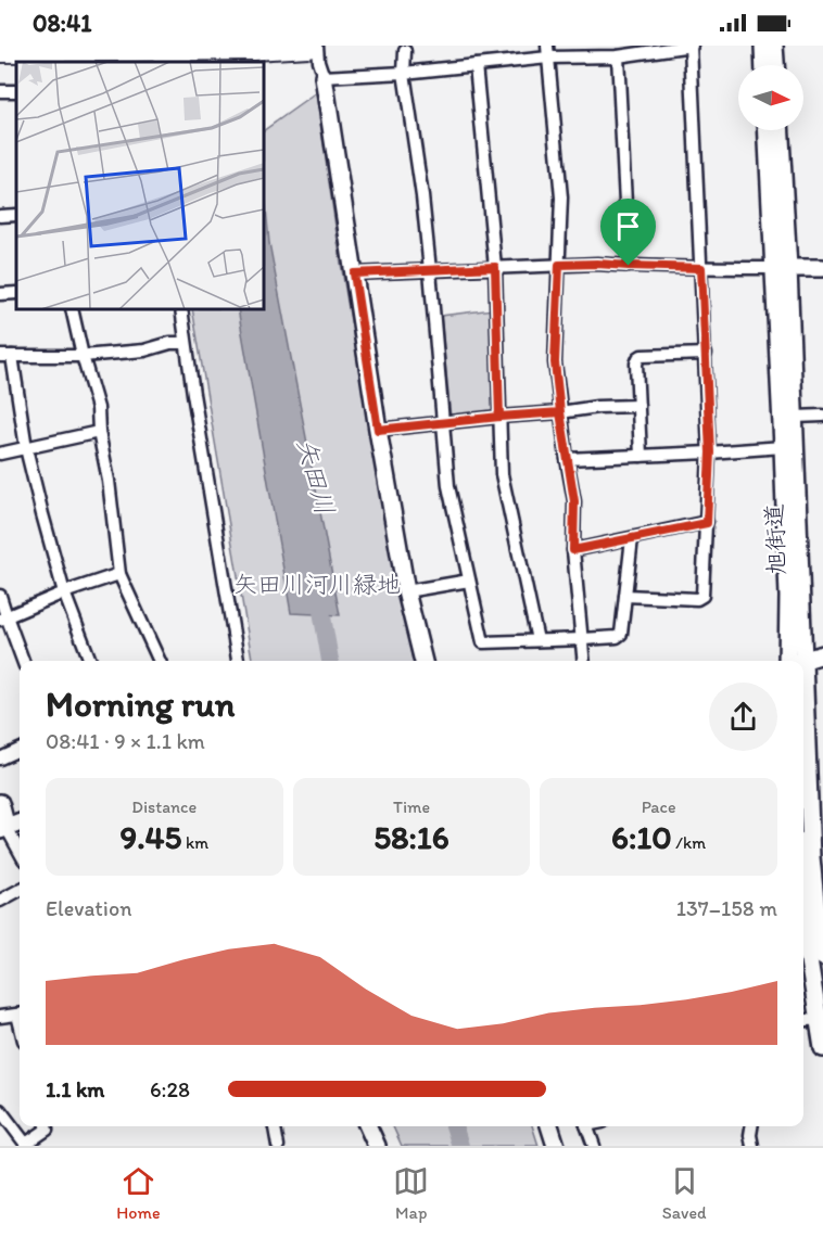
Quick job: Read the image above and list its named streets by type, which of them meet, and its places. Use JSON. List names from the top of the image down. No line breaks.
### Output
{"streets":{"street":["旭街道"]},"water":["矢田川"],"parks":["矢田川河川緑地"],"north":"right","page":{"status":"08:41","heading":["Morning run","08:41 · 9 × 1.1 km"],"stats":[["Distance","9.45 km"],["Time","58:16"],["Pace","6:10 /km"]],"chart":["Elevation","137–158 m"],"list":[{"name":"1.1 km","note":"6:28"}],"tabs":["Home","Map","Saved"]}}
